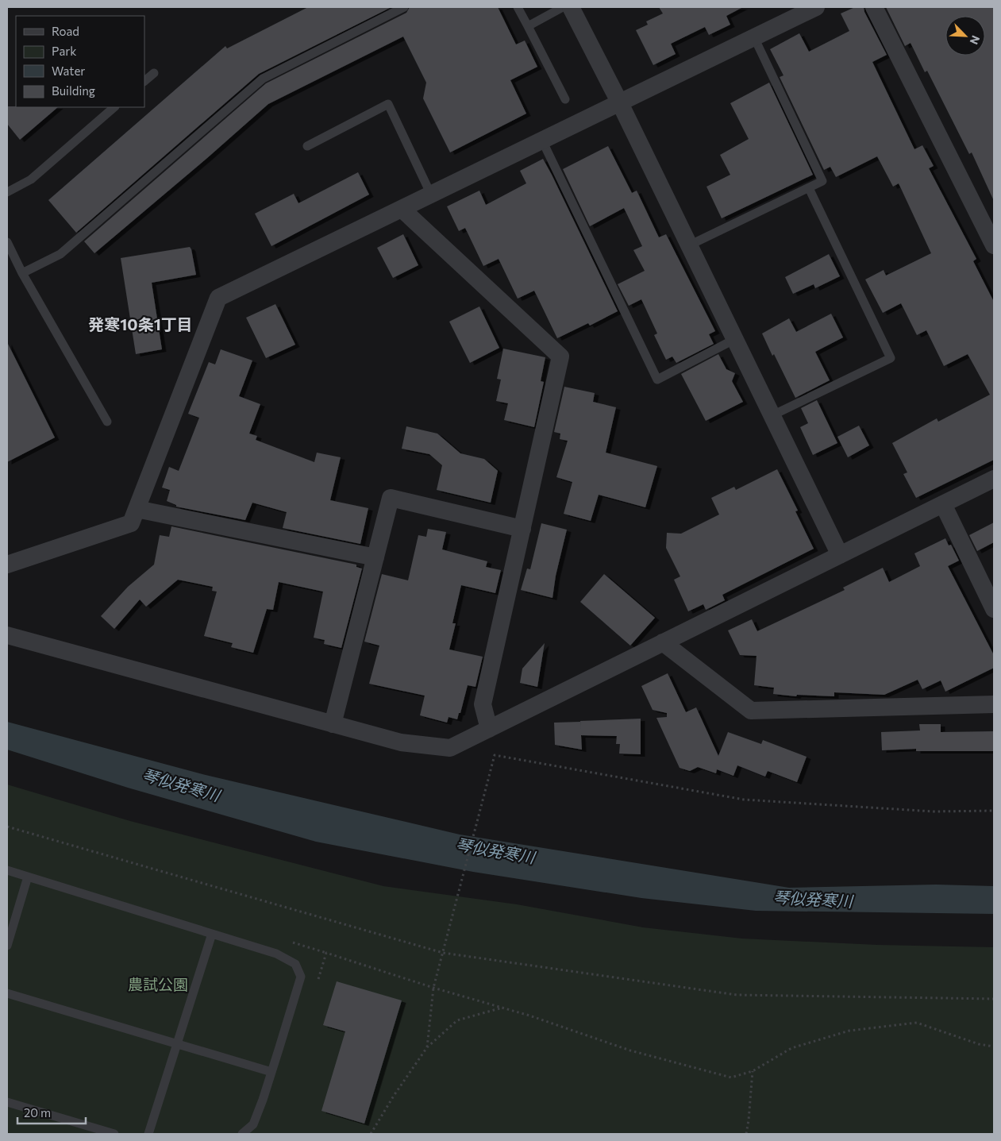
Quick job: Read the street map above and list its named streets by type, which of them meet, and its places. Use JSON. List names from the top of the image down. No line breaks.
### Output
{"districts":["発寒10条1丁目"],"water":["琴似発寒川"],"parks":["農試公園"],"legend":["Road","Park","Water","Building"],"scale_bar":"20 m","north":"bottom right"}
